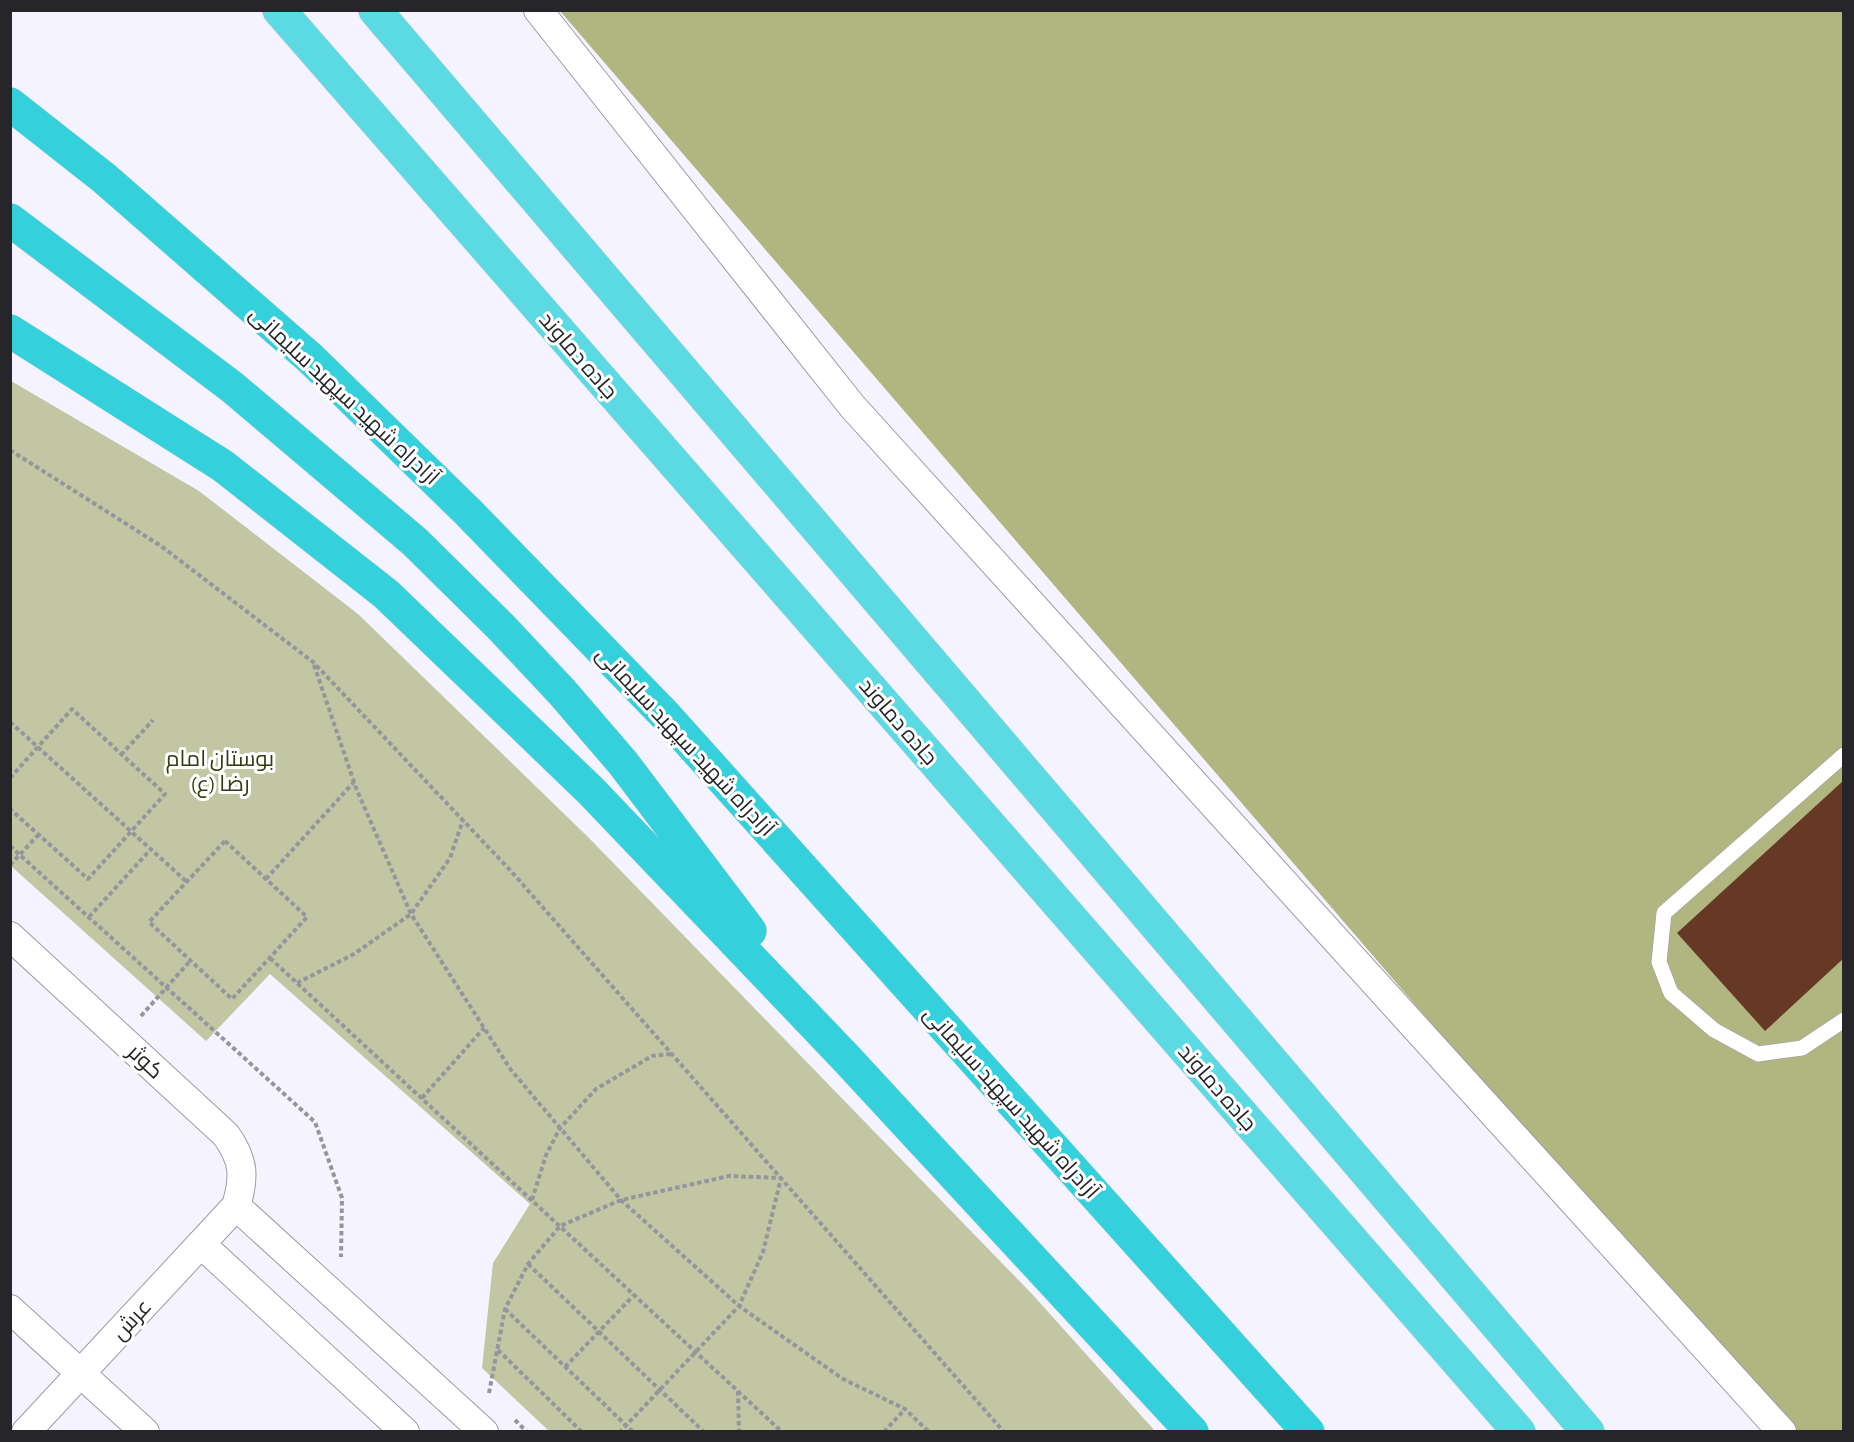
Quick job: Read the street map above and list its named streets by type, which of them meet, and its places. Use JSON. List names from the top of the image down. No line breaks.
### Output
{"streets":{"highway":["جاده دماوند","آزادراه شهید سپهبد سلیمانی"],"street":["کوثر","عرش"]},"crossings":[["کوثر","عرش"]],"parks":["بوستان امام رضا (ع)"]}
